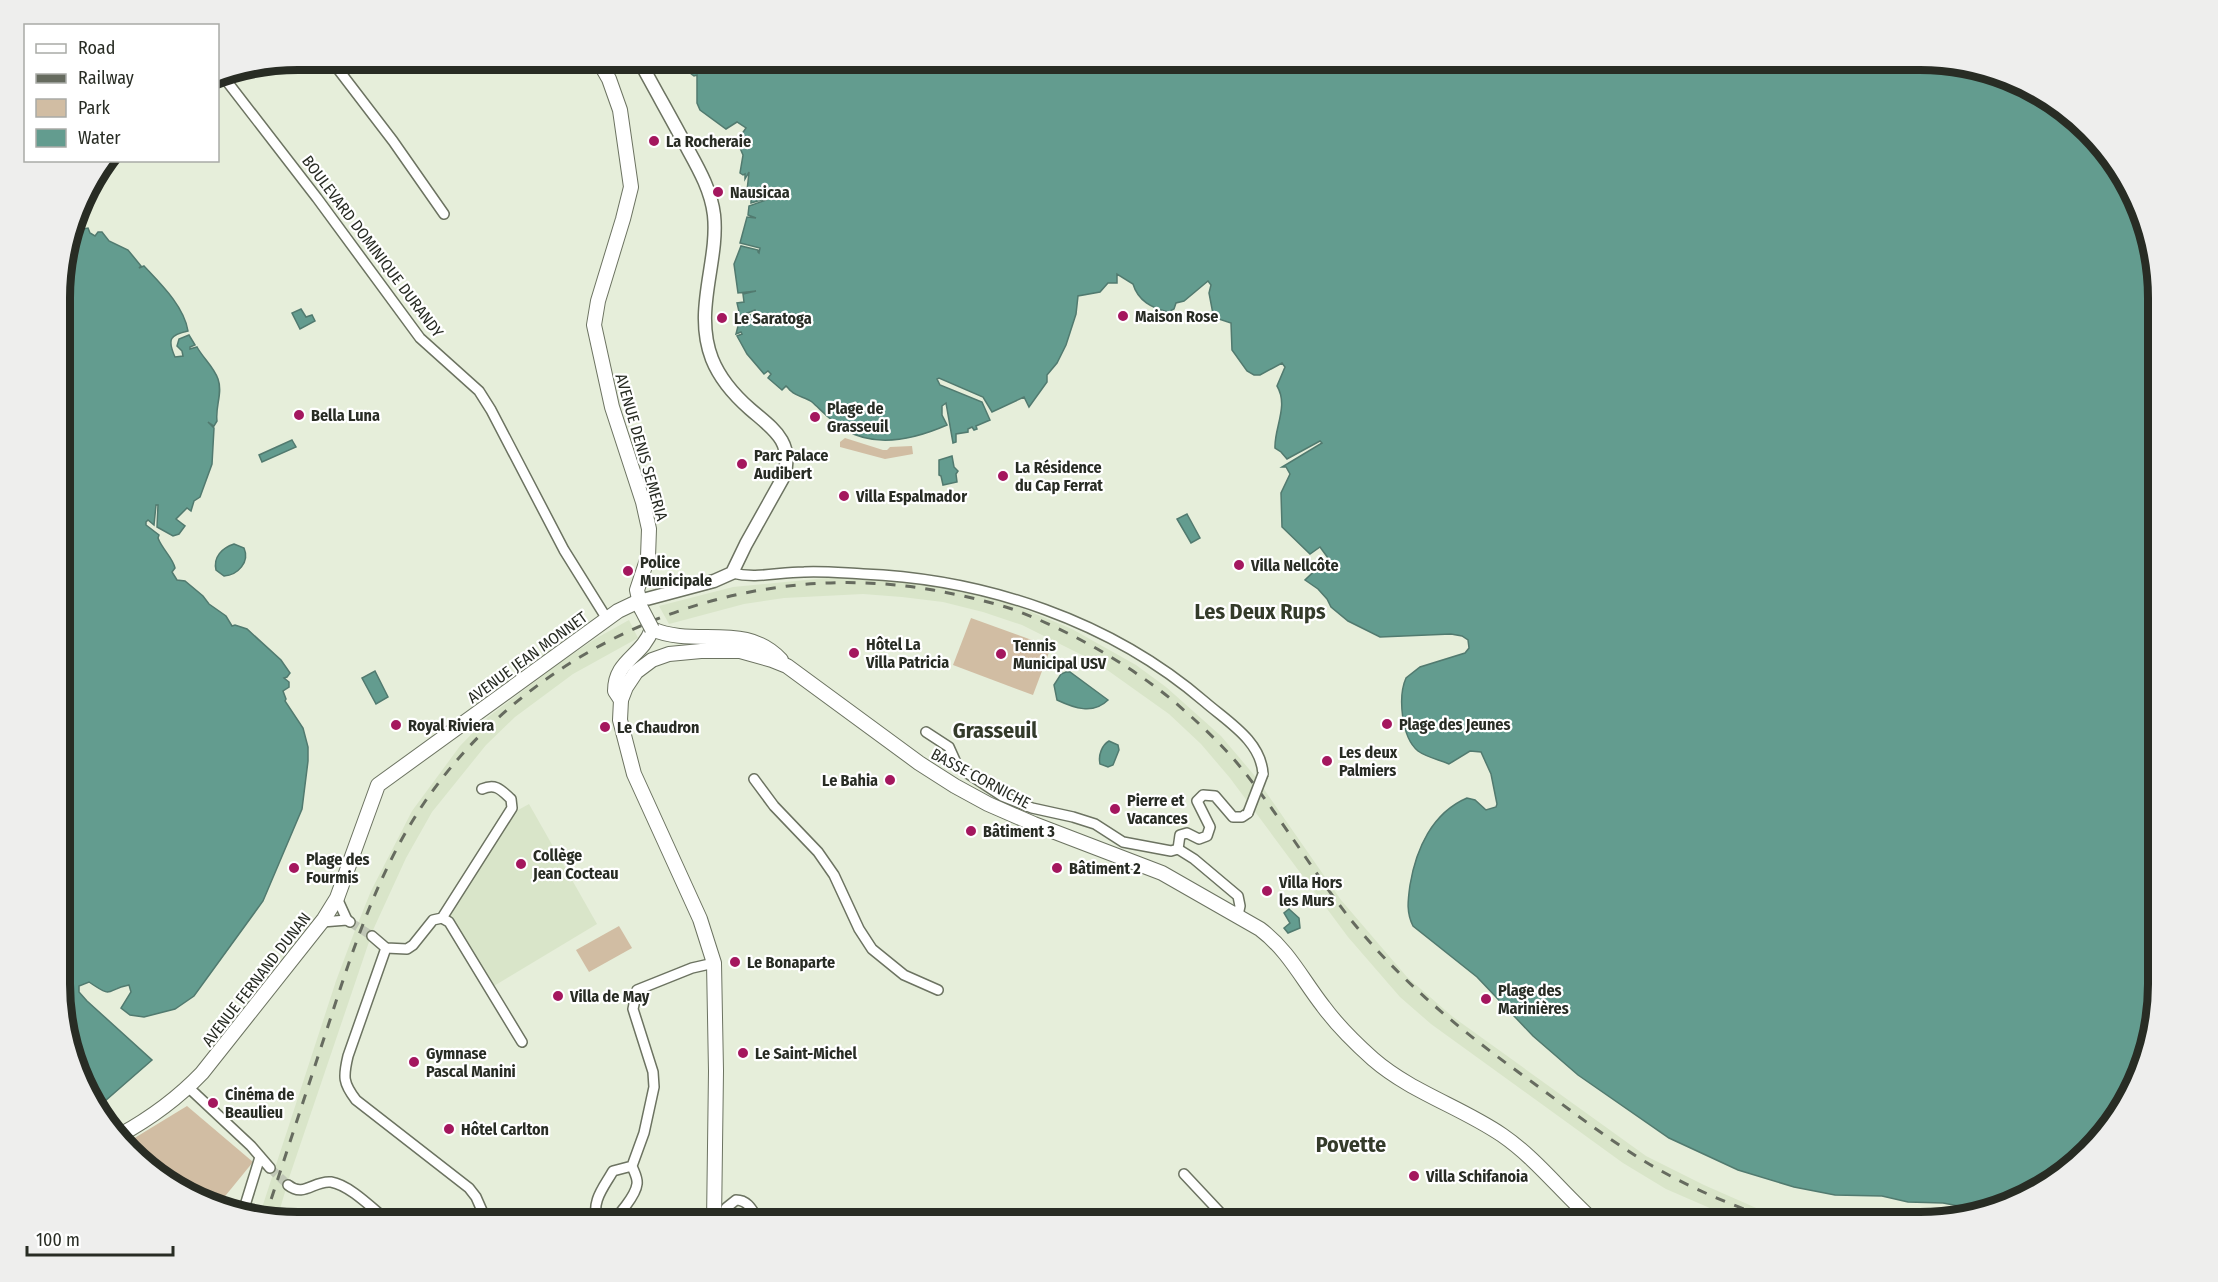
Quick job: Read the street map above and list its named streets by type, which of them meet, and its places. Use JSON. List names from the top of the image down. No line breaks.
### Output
{"streets":{"main road":["AVENUE DENIS SEMERIA","AVENUE JEAN MONNET","BASSE CORNICHE","AVENUE FERNAND DUNAN"],"street":["BOULEVARD DOMINIQUE DURANDY"]},"crossings":[["BOULEVARD DOMINIQUE DURANDY","AVENUE JEAN MONNET"],["AVENUE DENIS SEMERIA","AVENUE JEAN MONNET"],["AVENUE JEAN MONNET","AVENUE FERNAND DUNAN"]],"districts":["Les Deux Rups","Grasseuil","Povette"],"places":["La Rocheraie","Nausicaa","Maison Rose","Le Saratoga","Bella Luna","Plage de Grasseuil","Parc Palace Audibert","La Résidence du Cap Ferrat","Villa Espalmador","Villa Nellcôte","Police Municipale","Hôtel La Villa Patricia","Tennis Municipal USV","Plage des Jeunes","Royal Riviera","Le Chaudron","Les deux Palmiers","Le Bahia","Pierre et Vacances","Bâtiment 3","Collège Jean Cocteau","Plage des Fourmis","Bâtiment 2","Villa Hors les Murs","Le Bonaparte","Villa de May","Plage des Marinières","Le Saint-Michel","Gymnase Pascal Manini","Cinéma de Beaulieu","Hôtel Carlton","Villa Schifanoia"],"legend":["Road","Railway","Park","Water"],"scale_bar":"100 m"}
